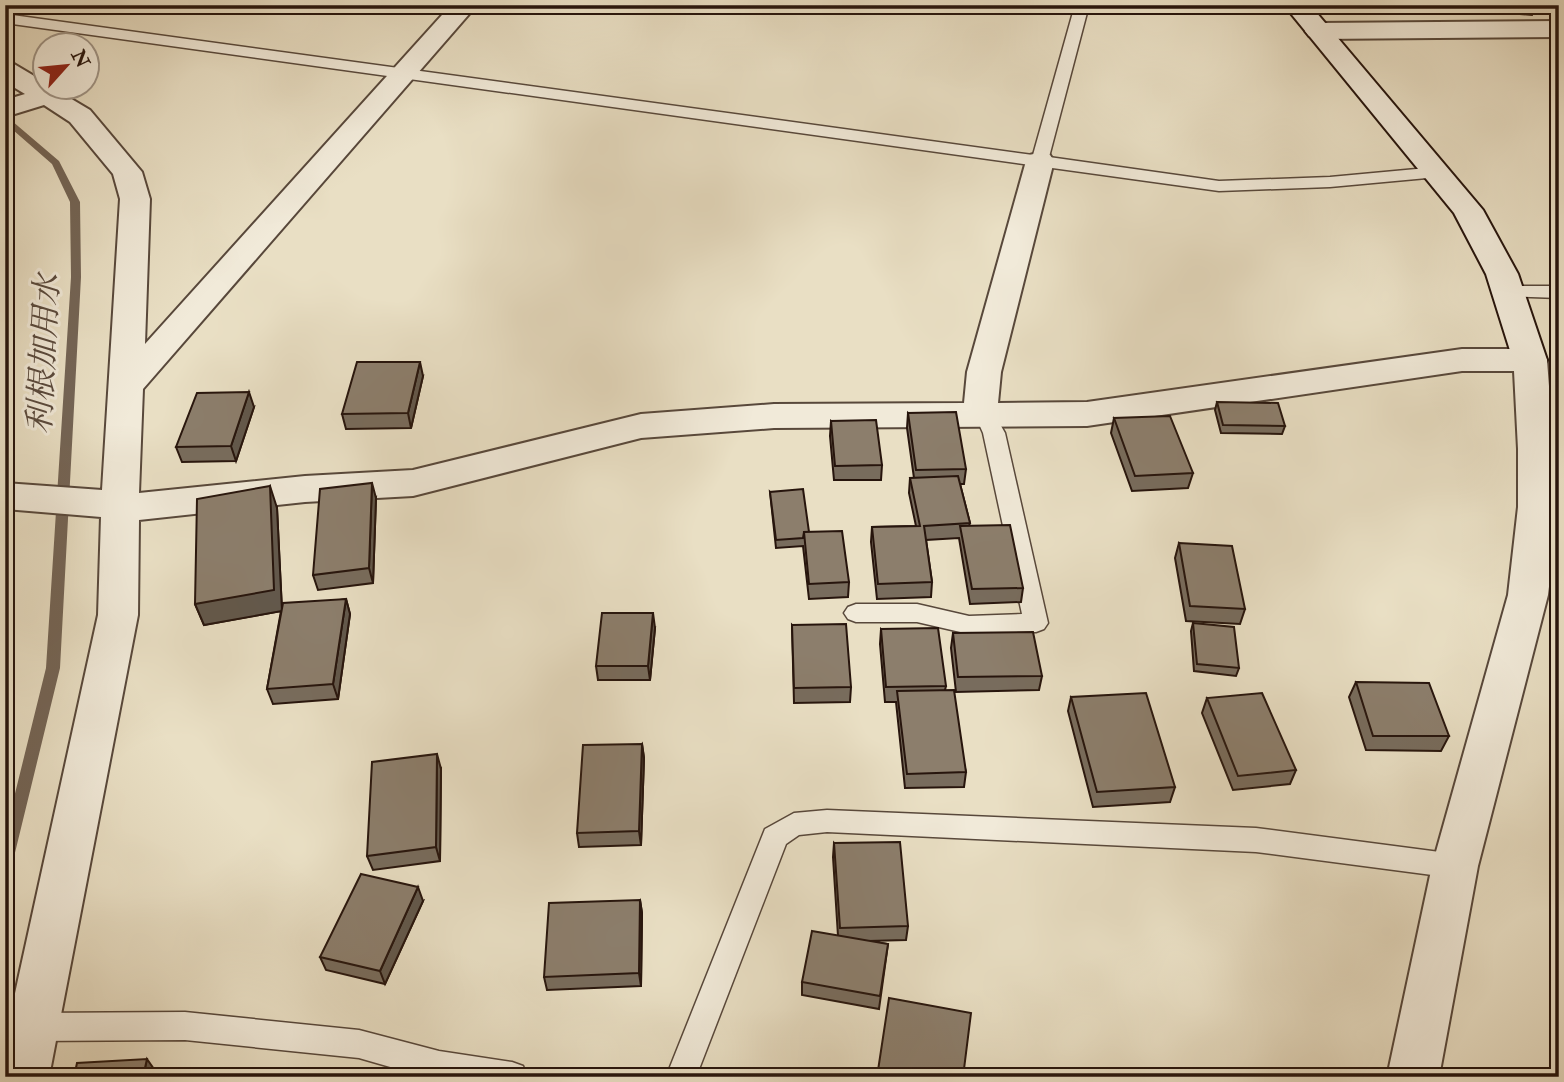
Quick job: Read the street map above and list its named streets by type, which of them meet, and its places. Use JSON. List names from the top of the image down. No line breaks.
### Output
{"water":["利根加用水"],"north":"top right"}
